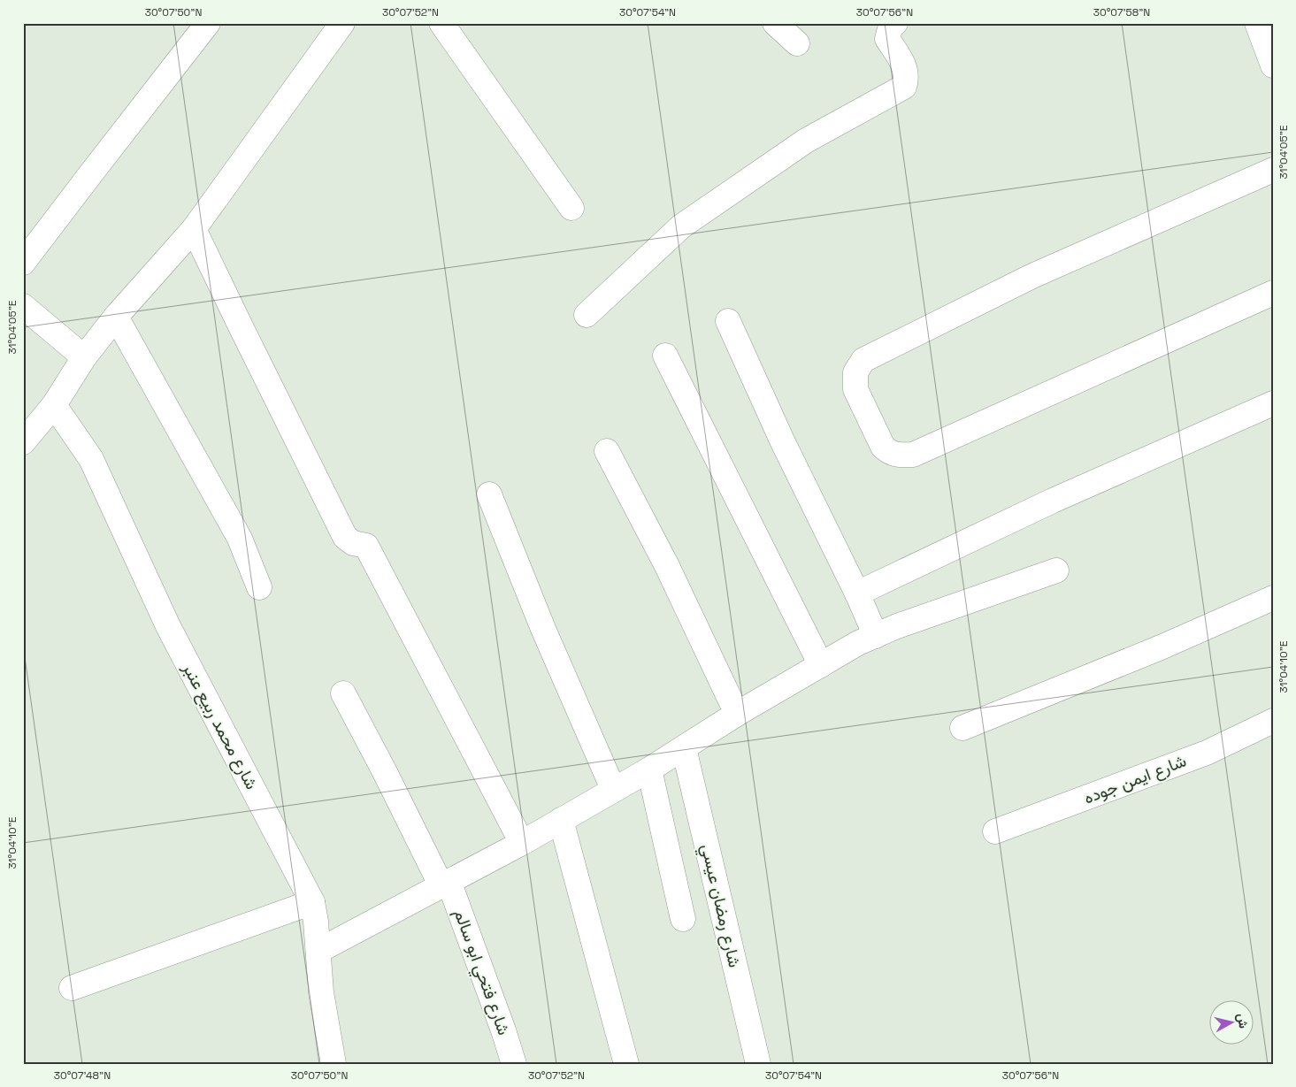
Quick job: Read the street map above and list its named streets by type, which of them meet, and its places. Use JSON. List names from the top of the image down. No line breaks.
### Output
{"streets":{"street":["شارع محمد ربيع عنبر","شارع ايمن جوده","شارع رمضان عيسي","شارع فتحي ابو سالم"]},"north":"right","coordinates":["30°07'50\"N","30°07'52\"N","30°07'54\"N","30°07'56\"N","30°07'58\"N","31°04'05\"E","31°04'10\"E","30°07'48\"N"]}
